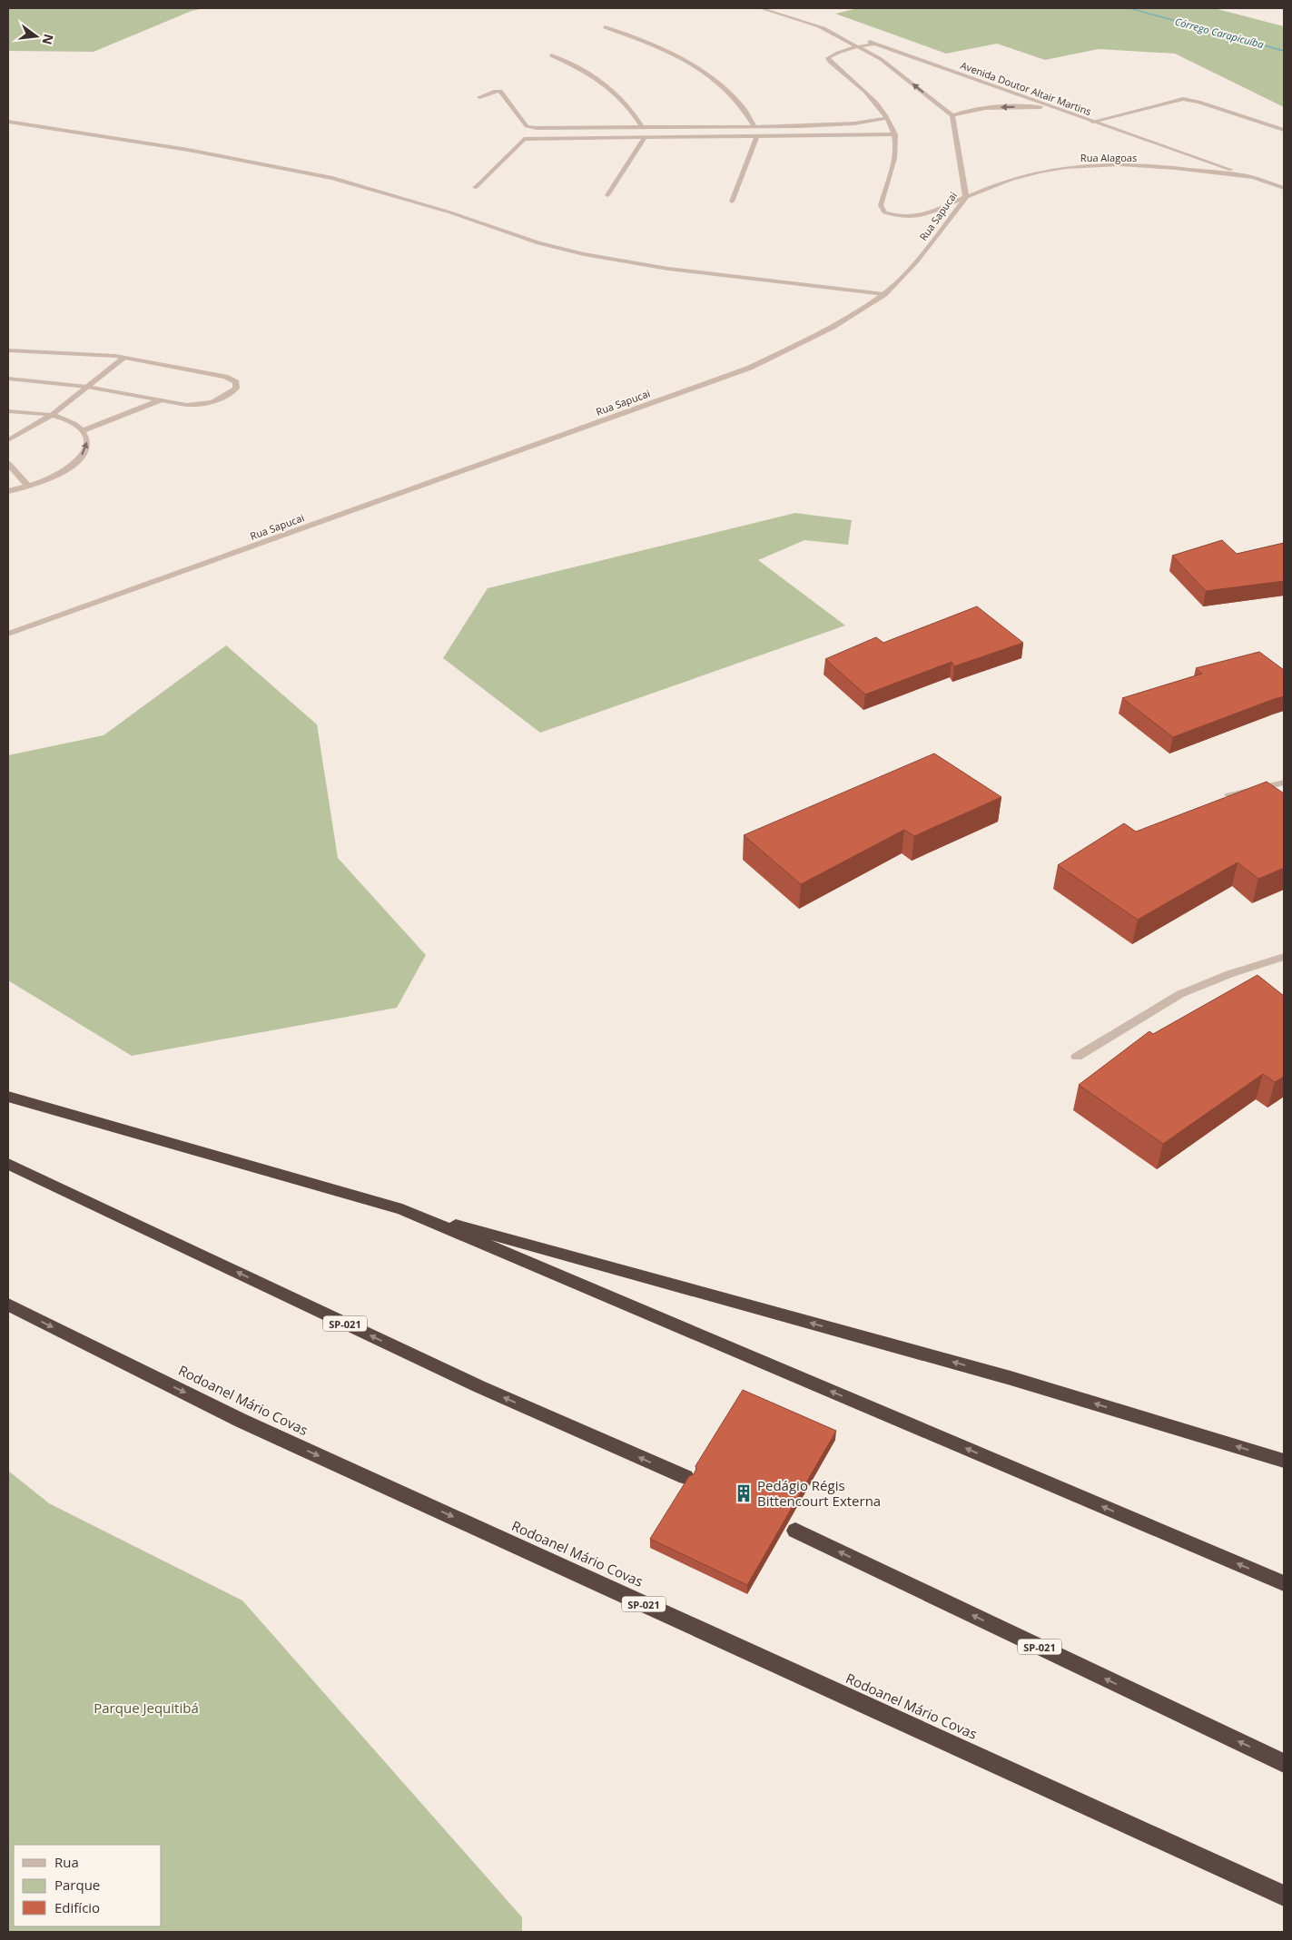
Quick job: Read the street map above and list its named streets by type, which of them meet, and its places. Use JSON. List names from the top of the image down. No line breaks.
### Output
{"streets":{"highway":["SP-021","Rodoanel Mário Covas"],"street":["Avenida Doutor Altair Martins","Rua Alagoas","Rua Sapucai"]},"crossings":[["Avenida Doutor Altair Martins","Rua Alagoas"],["Rua Alagoas","Rua Sapucai"]],"one_way":["Rodoanel Mário Covas"],"water":["Córrego Carapicuíba"],"parks":["Parque Jequitibá"],"places":{"building":["Pedágio Régis Bittencourt Externa"]},"legend":["Rua","Parque","Edifício"],"north":"right"}
